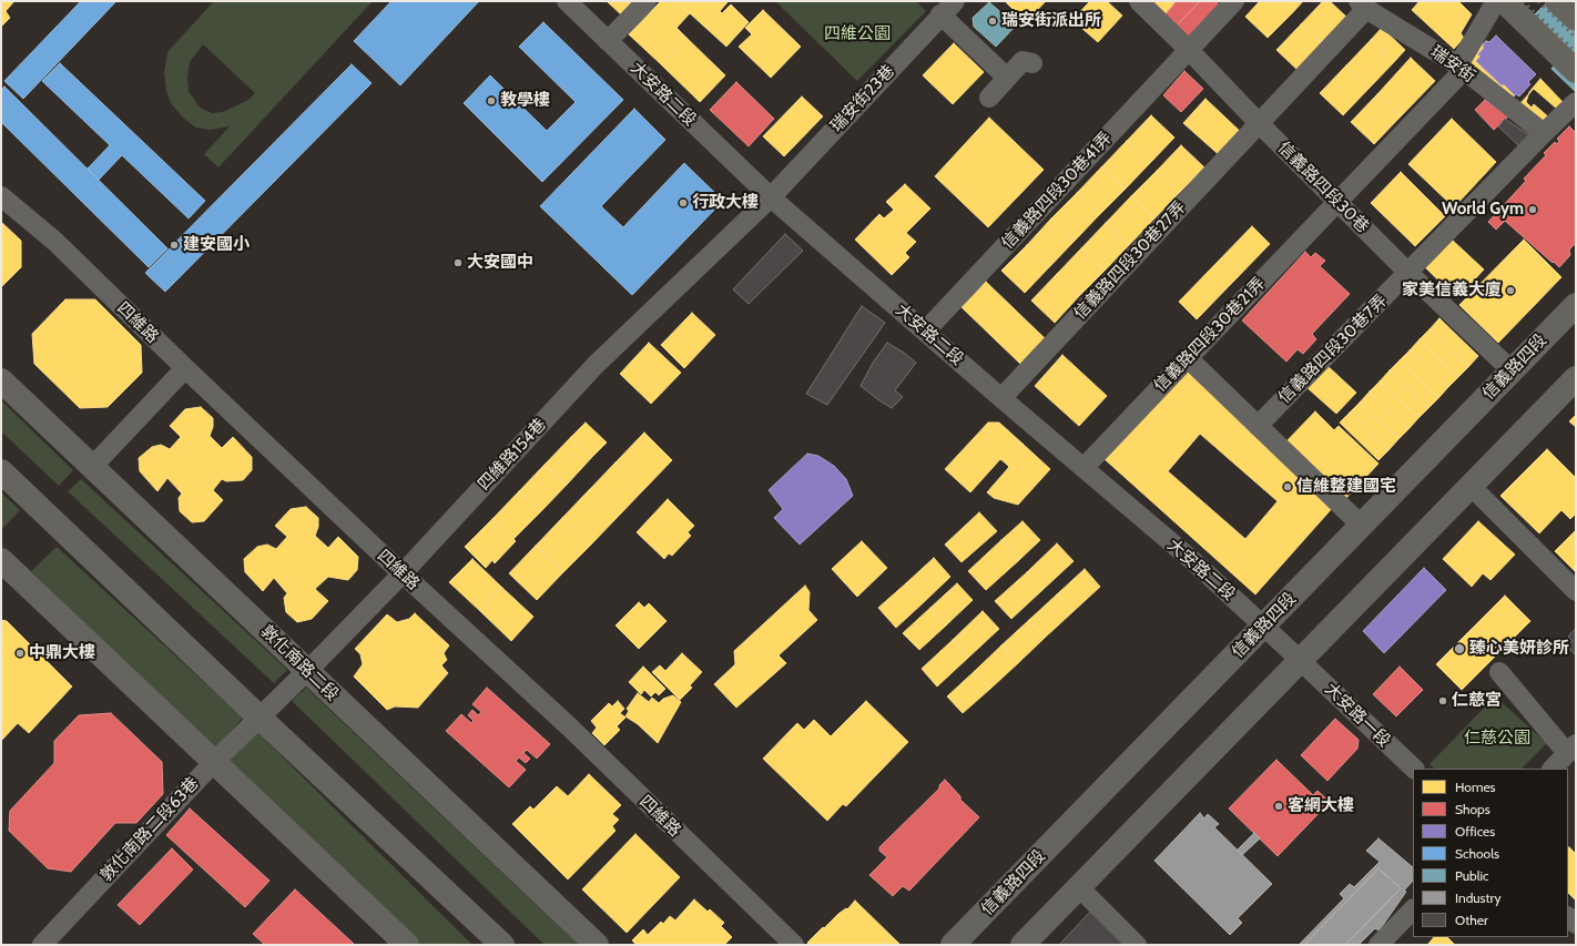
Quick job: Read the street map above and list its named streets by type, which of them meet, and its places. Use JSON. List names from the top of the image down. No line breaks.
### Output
{"streets":{"main road":["信義路四段","敦化南路二段"],"street":["瑞安街","大安路二段","瑞安街23巷","信義路四段30巷","信義路四段30巷41弄","信義路四段30巷27弄","四維路","信義路四段30巷21弄","信義路四段30巷7弄","四維路154巷","大安路一段","敦化南路二段63巷"]},"crossings":[["瑞安街","信義路四段30巷27弄"],["瑞安街","信義路四段30巷21弄"],["瑞安街","信義路四段30巷7弄"],["大安路二段","瑞安街23巷"],["大安路二段","信義路四段30巷41弄"],["大安路二段","信義路四段30巷27弄"],["大安路二段","信義路四段30巷21弄"],["大安路二段","信義路四段"],["大安路二段","四維路154巷"],["大安路二段","大安路一段"],["瑞安街23巷","四維路154巷"],["信義路四段30巷","信義路四段30巷41弄"],["信義路四段30巷","信義路四段30巷27弄"],["信義路四段30巷","信義路四段30巷21弄"],["信義路四段30巷","信義路四段30巷7弄"],["信義路四段30巷","信義路四段"],["四維路","四維路154巷"],["四維路154巷","敦化南路二段"],["四維路154巷","敦化南路二段63巷"]],"parks":["四維公園","仁慈公園"],"places":["瑞安街派出所","教學樓","行政大樓","World Gym","建安國小","大安國中","家美信義大廈","信維整建國宅","臻心美妍診所","中鼎大樓","仁慈宮","客網大樓"],"legend":["Homes","Shops","Offices","Schools","Public","Industry","Other"]}
